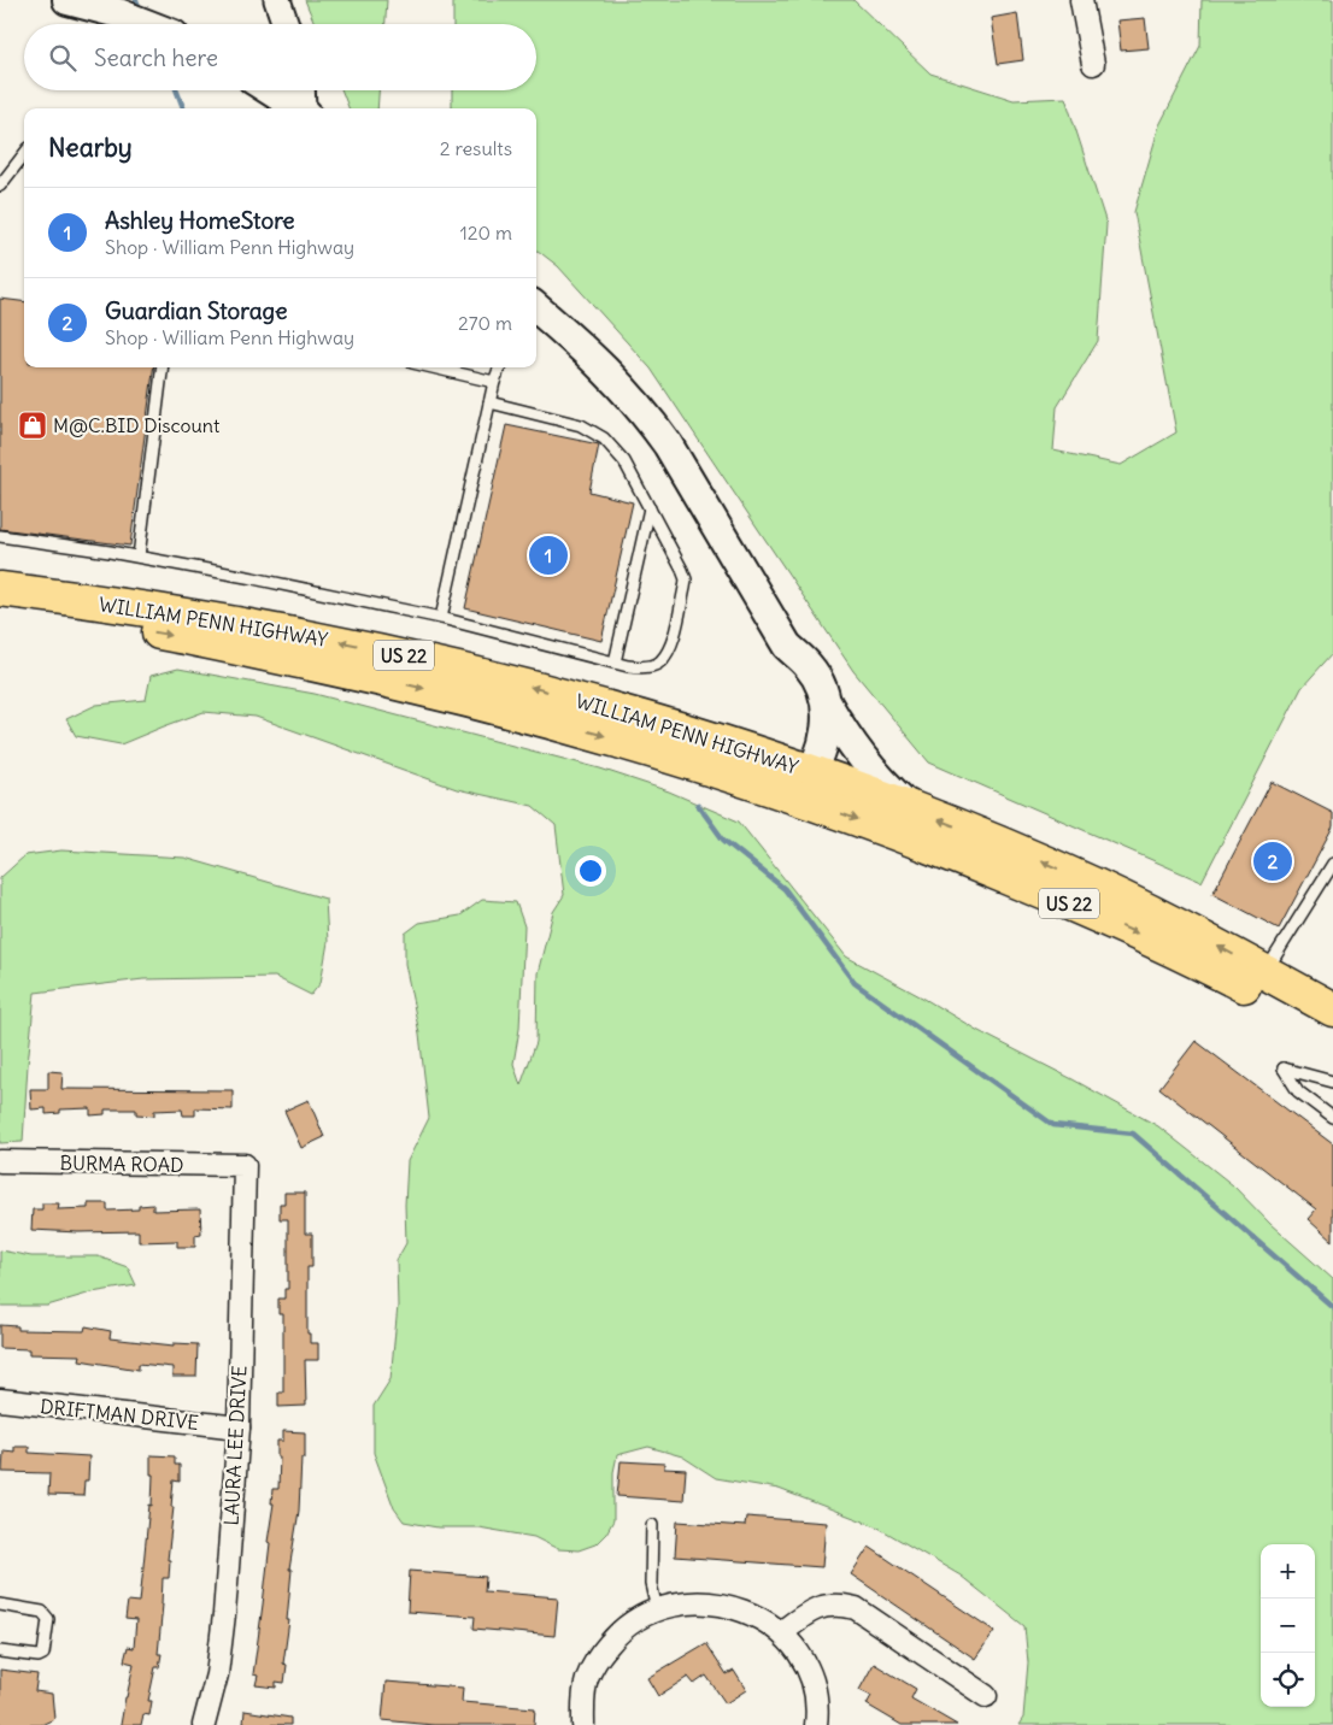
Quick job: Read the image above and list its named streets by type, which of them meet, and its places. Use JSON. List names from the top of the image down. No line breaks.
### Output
{"streets":{"highway":["WILLIAM PENN HIGHWAY","US 22"],"street":["BURMA ROAD","DRIFTMAN DRIVE","LAURA LEE DRIVE"]},"crossings":[["BURMA ROAD","LAURA LEE DRIVE"],["DRIFTMAN DRIVE","LAURA LEE DRIVE"]],"places":{"shop":["M@C.BID Discount"]},"page":{"search":"Search here","heading":["Nearby","2 results"],"list":[{"mark":"1","name":"Ashley HomeStore","note":"Shop · William Penn Highway","value":"120 m"},{"mark":"2","name":"Guardian Storage","note":"Shop · William Penn Highway","value":"270 m"}],"pins":["1","2"],"map_buttons":["+","−"]}}
